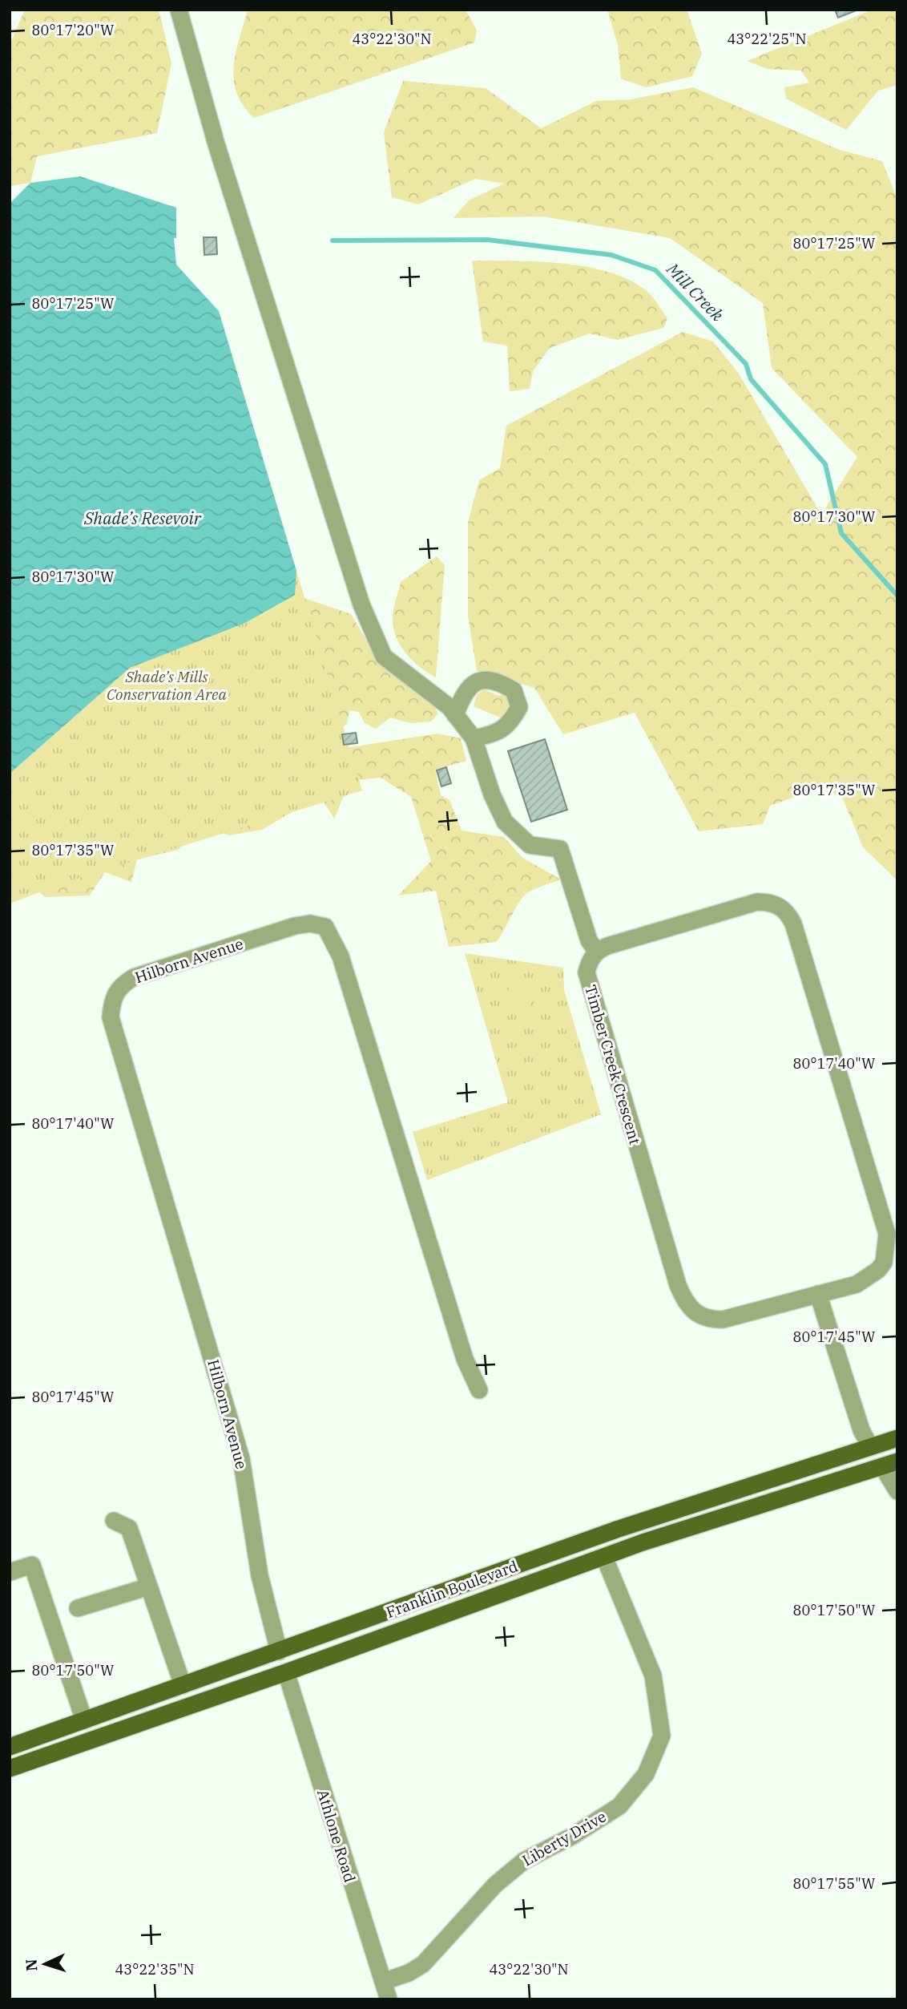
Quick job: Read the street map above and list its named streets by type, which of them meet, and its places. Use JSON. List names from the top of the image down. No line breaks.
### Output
{"streets":{"main road":["Franklin Boulevard"],"street":["Hilborn Avenue","Timber Creek Crescent","Athlone Road","Liberty Drive"]},"crossings":[["Hilborn Avenue","Franklin Boulevard"],["Franklin Boulevard","Athlone Road"],["Franklin Boulevard","Liberty Drive"],["Athlone Road","Liberty Drive"]],"water":["Mill Creek","Shade’s Resevoir"],"parks":["Shade’s Mills Conservation Area"],"north":"left","coordinates":["80°17'20\"W","43°22'30\"N","43°22'25\"N","80°17'25\"W","80°17'30\"W","80°17'35\"W","80°17'40\"W","80°17'45\"W","80°17'50\"W","80°17'55\"W","43°22'35\"N"]}
